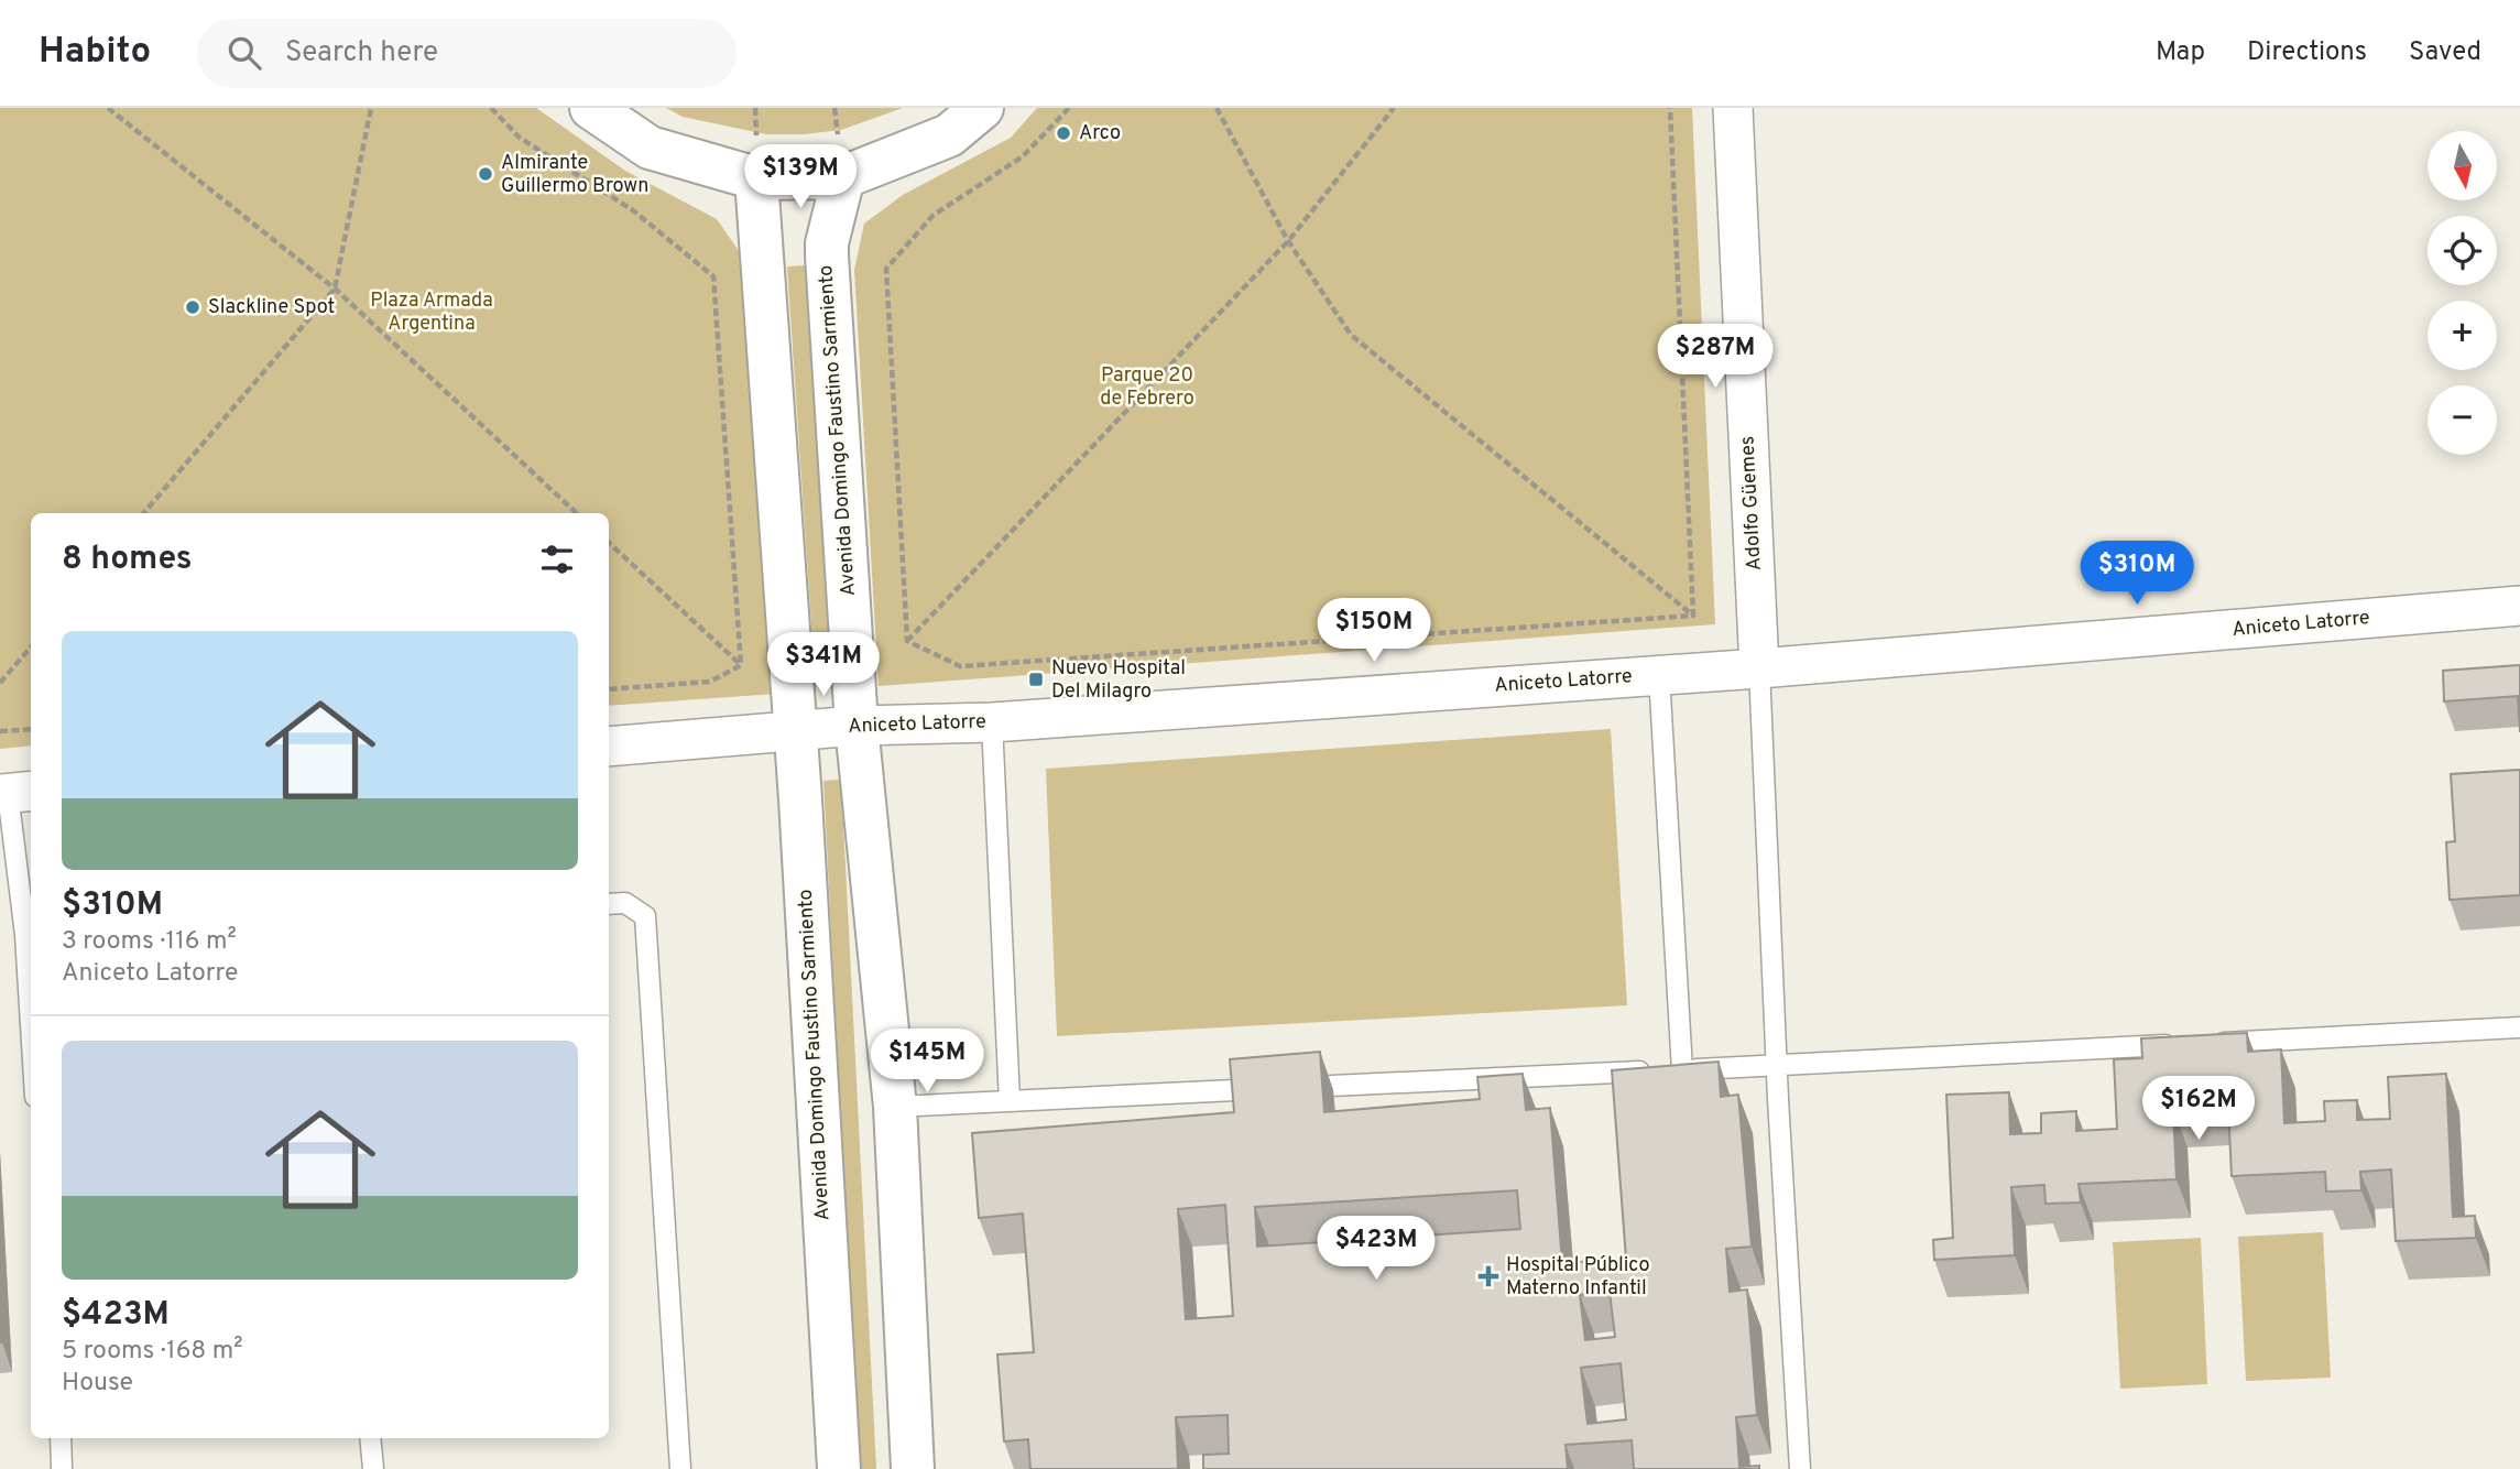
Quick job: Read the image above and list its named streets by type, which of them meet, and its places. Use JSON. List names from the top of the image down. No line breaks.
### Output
{"streets":{"main road":["Avenida Domingo Faustino Sarmiento"],"street":["Adolfo Güemes","Aniceto Latorre"]},"crossings":[["Avenida Domingo Faustino Sarmiento","Aniceto Latorre"],["Adolfo Güemes","Aniceto Latorre"]],"parks":["Plaza Armada Argentina","Parque 20 de Febrero"],"places":{"other":["Arco","Almirante Guillermo Brown","Slackline Spot"],"transit":["Nuevo Hospital Del Milagro"],"health":["Hospital Público Materno Infantil"]},"north":"bottom","page":{"header":"Habito","search":"Search here","nav":["Map","Directions","Saved"],"map_buttons":["+","−"],"price":["$139M","$287M","$310M","$150M","$341M","$145M","$162M","$423M"],"heading":"8 homes","list":[{"name":"$310M","note":"3 rooms · 116 m² · Aniceto Latorre"},{"name":"$423M","note":"5 rooms · 168 m² · House"}]}}
